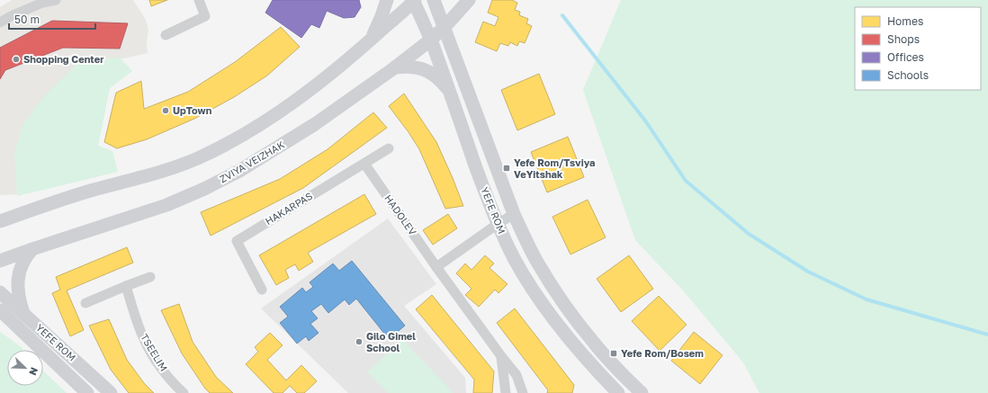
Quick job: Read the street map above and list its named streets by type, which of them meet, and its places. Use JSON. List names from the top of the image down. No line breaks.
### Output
{"streets":{"street":["ZVIYA VEIZHAK","HAKARPAS","YEFE ROM","HADOLEV","TSEELIM"]},"crossings":[["ZVIYA VEIZHAK","YEFE ROM"],["HAKARPAS","HADOLEV"]],"places":{"other":["Shopping Center","UpTown","Gilo Gimel School"],"transit":["Yefe Rom/Tsviya VeYitshak","Yefe Rom/Bosem"]},"legend":["Homes","Shops","Offices","Schools"],"scale_bar":"50 m","north":"bottom right"}
